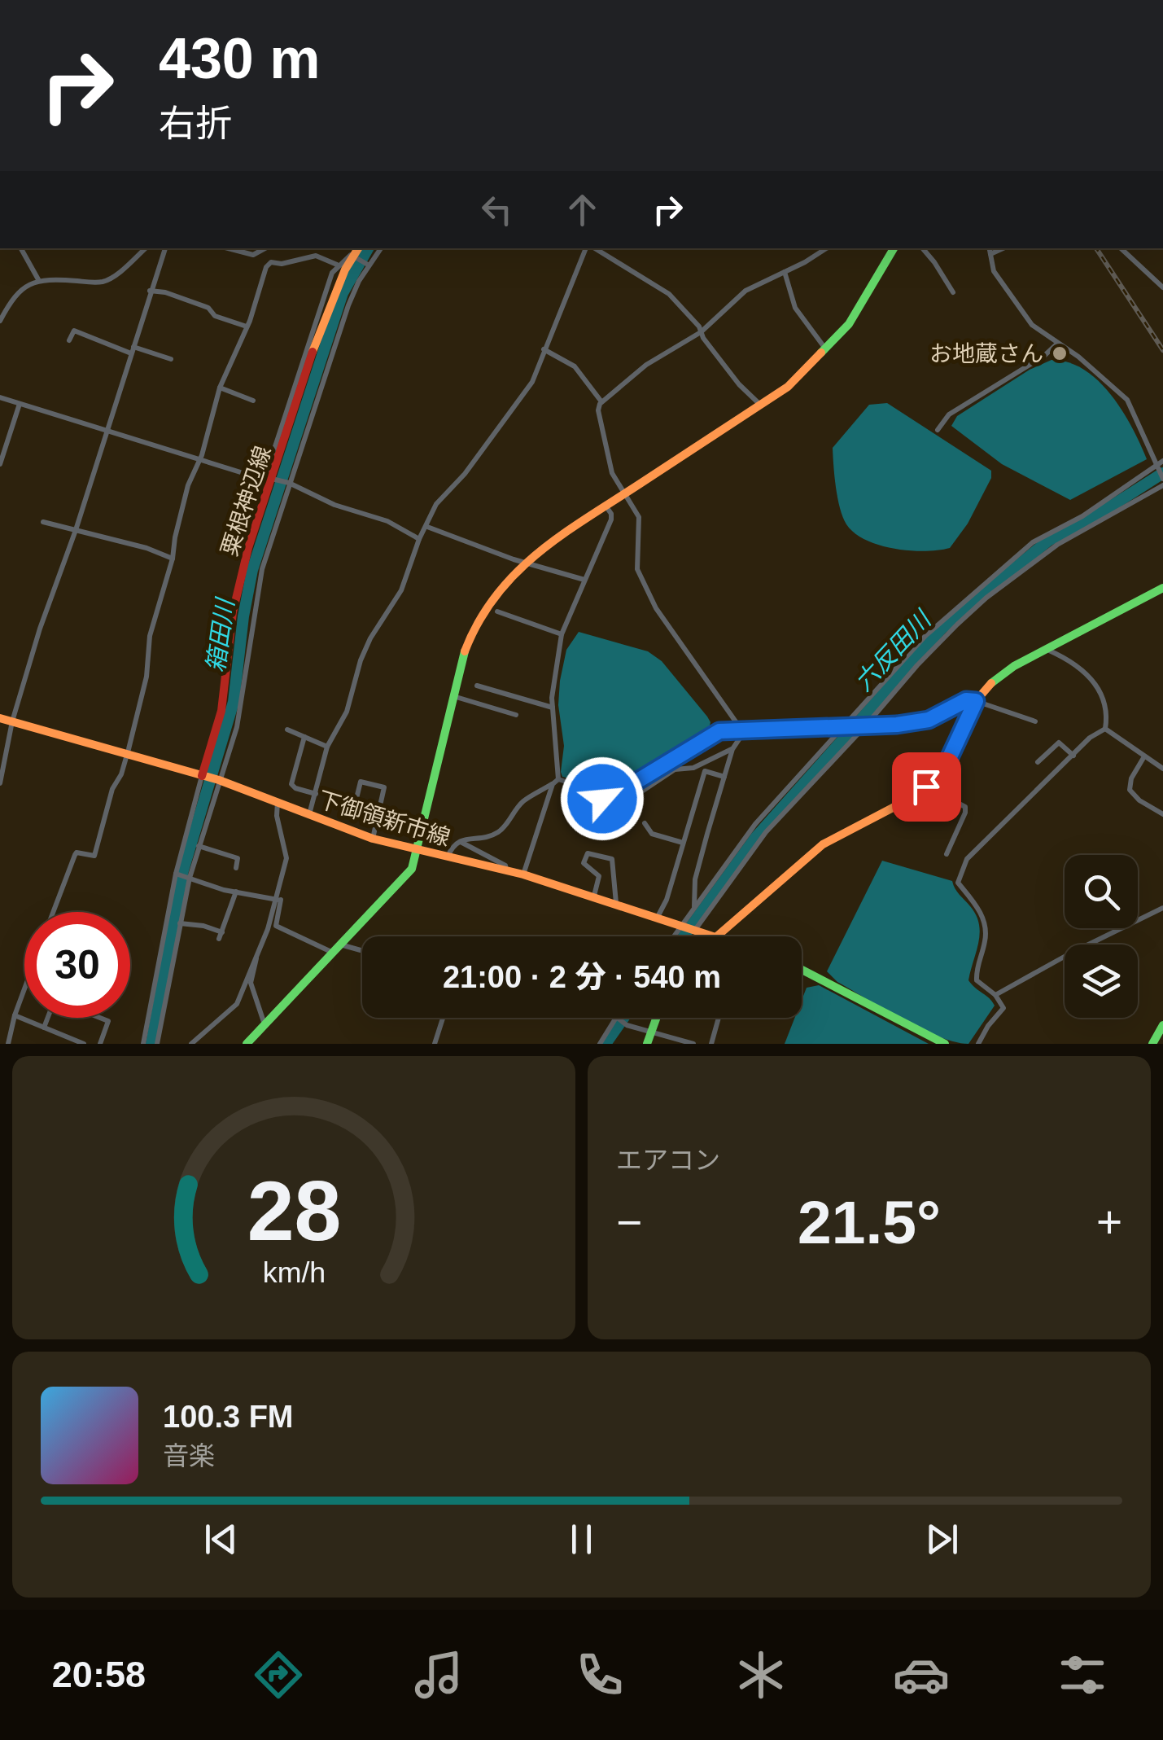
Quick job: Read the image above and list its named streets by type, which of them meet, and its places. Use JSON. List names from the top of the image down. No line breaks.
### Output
{"streets":{"street":["粟根神辺線","下御領新市線"]},"crossings":[["粟根神辺線","下御領新市線"]],"water":["箱田川","六反田川"],"places":["お地蔵さん"],"page":{"turn":["430 m","右折"],"limit":"30","trip":"21:00 · 2 分 · 540 m","tile":"エアコン","heat":["−","21.5°","+"],"song":["100.3 FM","音楽"],"tabs":"20:58","gauge":["28","km/h"]}}
